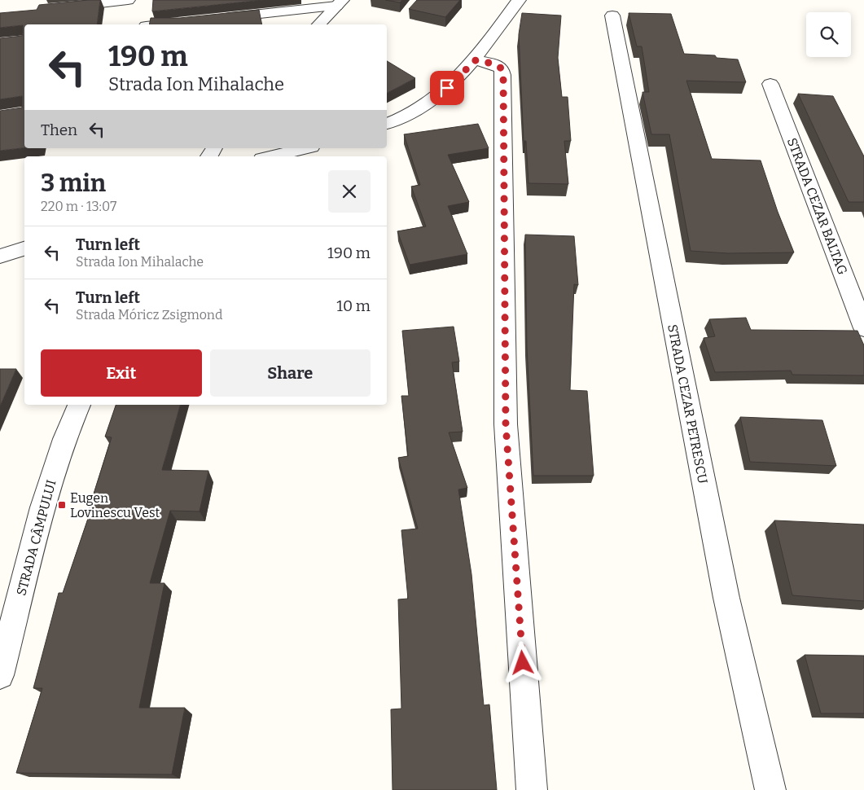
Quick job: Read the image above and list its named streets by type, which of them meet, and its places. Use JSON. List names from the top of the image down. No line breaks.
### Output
{"streets":{"street":["STRADA CEZAR BALTAG","STRADA CEZAR PETRESCU","STRADA CÂMPULUI"]},"places":{"transit":["Eugen Lovinescu Vest"]},"page":{"turn":["190 m","Strada Ion Mihalache"],"then":"Then","heading":["3 min","220 m · 13:07"],"list":[{"name":"Turn left","note":"Strada Ion Mihalache","value":"190 m"},{"name":"Turn left","note":"Strada Móricz Zsigmond","value":"10 m"}],"buttons":["Exit","Share"]}}
